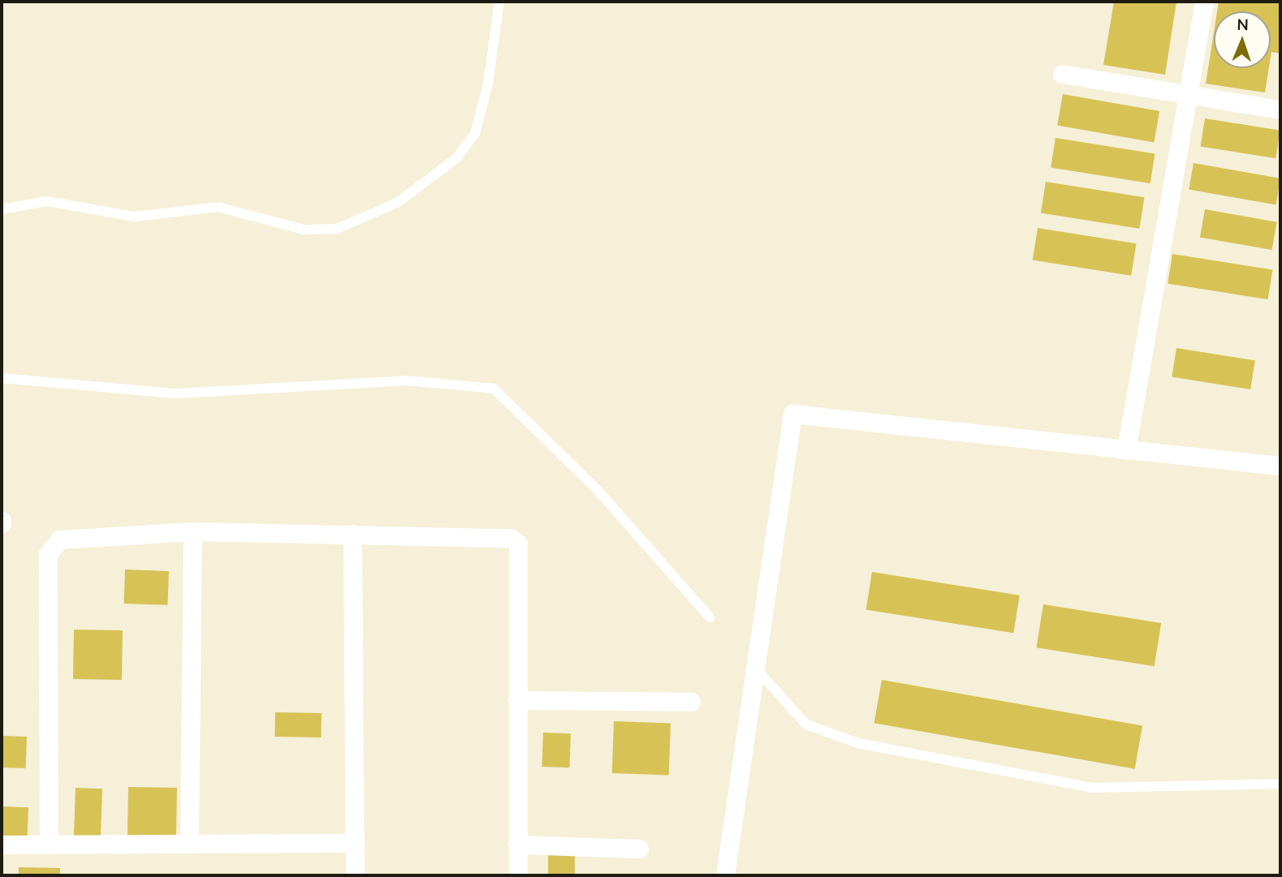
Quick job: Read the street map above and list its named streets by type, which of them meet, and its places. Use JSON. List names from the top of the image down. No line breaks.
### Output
{"north":"top"}
